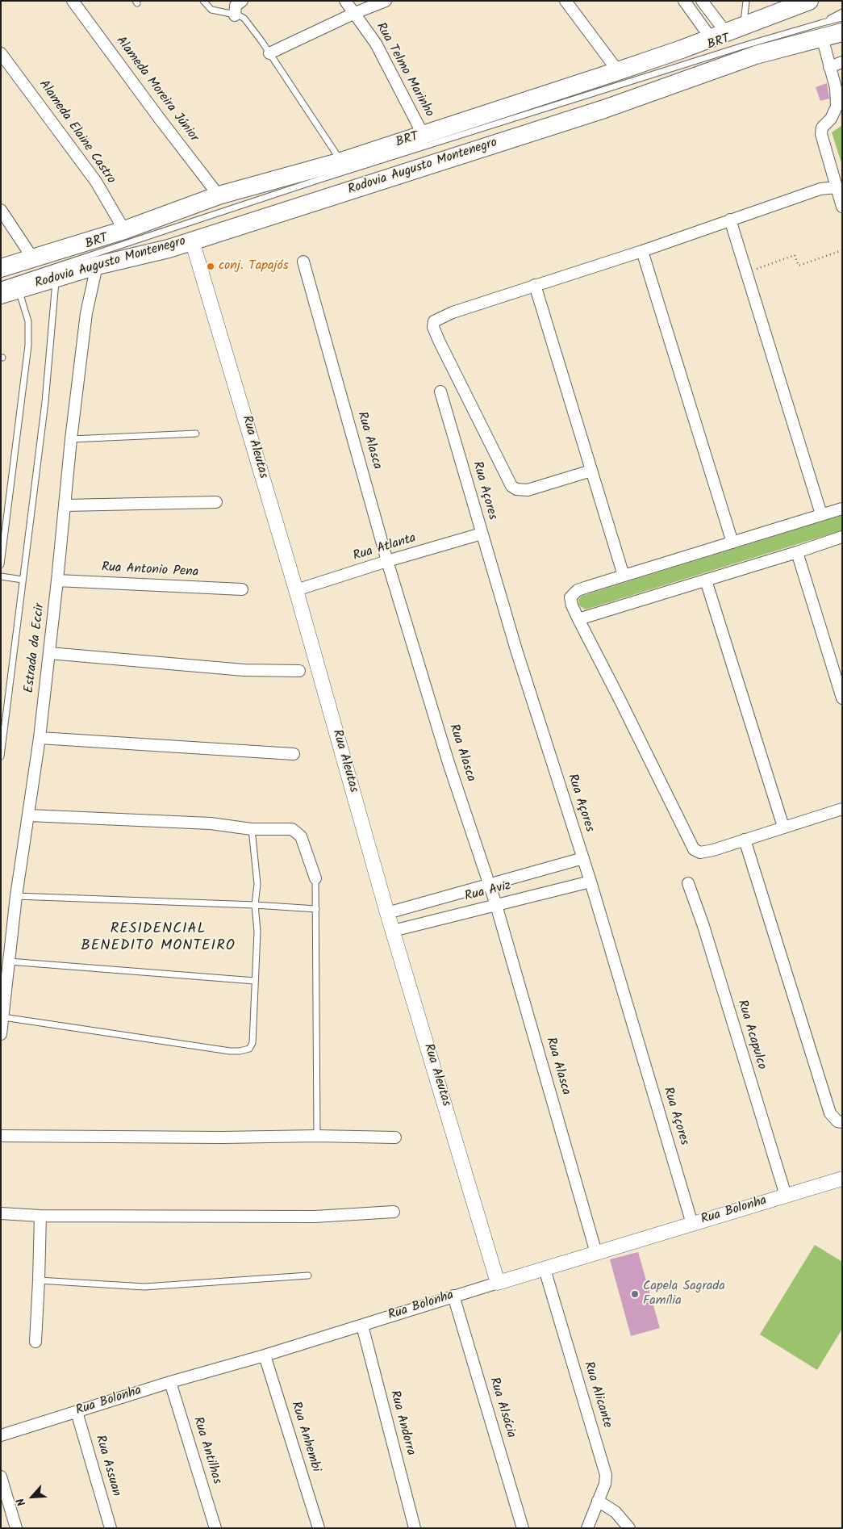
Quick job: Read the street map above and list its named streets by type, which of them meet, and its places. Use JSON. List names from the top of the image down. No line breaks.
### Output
{"streets":{"main road":["Rodovia Augusto Montenegro"],"street":["Rua Telmo Marinho","Alameda Moreira Júnior","Alameda Elaine Castro","Rua Alasca","Rua Aleutas","Rua Açores","Rua Atlanta","Rua Antonio Pena","Estrada da Eccir","Rua Aviz","Rua Acapulco","Rua Bolonha","Rua Alicante","Rua Alsácia","Rua Andorra","Rua Anhembi","Rua Antilhas","Rua Assuan"],"lane":["BRT"]},"crossings":[["BRT","Rodovia Augusto Montenegro"],["Rua Telmo Marinho","Rodovia Augusto Montenegro"],["Alameda Moreira Júnior","Rodovia Augusto Montenegro"],["Alameda Elaine Castro","Rodovia Augusto Montenegro"],["Rodovia Augusto Montenegro","Rua Aleutas"],["Rodovia Augusto Montenegro","Estrada da Eccir"],["Rua Alasca","Rua Atlanta"],["Rua Alasca","Rua Aviz"],["Rua Alasca","Rua Bolonha"],["Rua Aleutas","Rua Atlanta"],["Rua Aleutas","Rua Aviz"],["Rua Aleutas","Rua Bolonha"],["Rua Açores","Rua Atlanta"],["Rua Açores","Rua Aviz"],["Rua Açores","Rua Bolonha"],["Rua Antonio Pena","Estrada da Eccir"],["Rua Acapulco","Rua Bolonha"],["Rua Bolonha","Rua Alicante"],["Rua Bolonha","Rua Alsácia"],["Rua Bolonha","Rua Andorra"],["Rua Bolonha","Rua Anhembi"],["Rua Bolonha","Rua Antilhas"],["Rua Bolonha","Rua Assuan"]],"districts":["RESIDENCIAL BENEDITO MONTEIRO"],"places":["conj. Tapajós","Capela Sagrada Família"],"north":"bottom left"}
